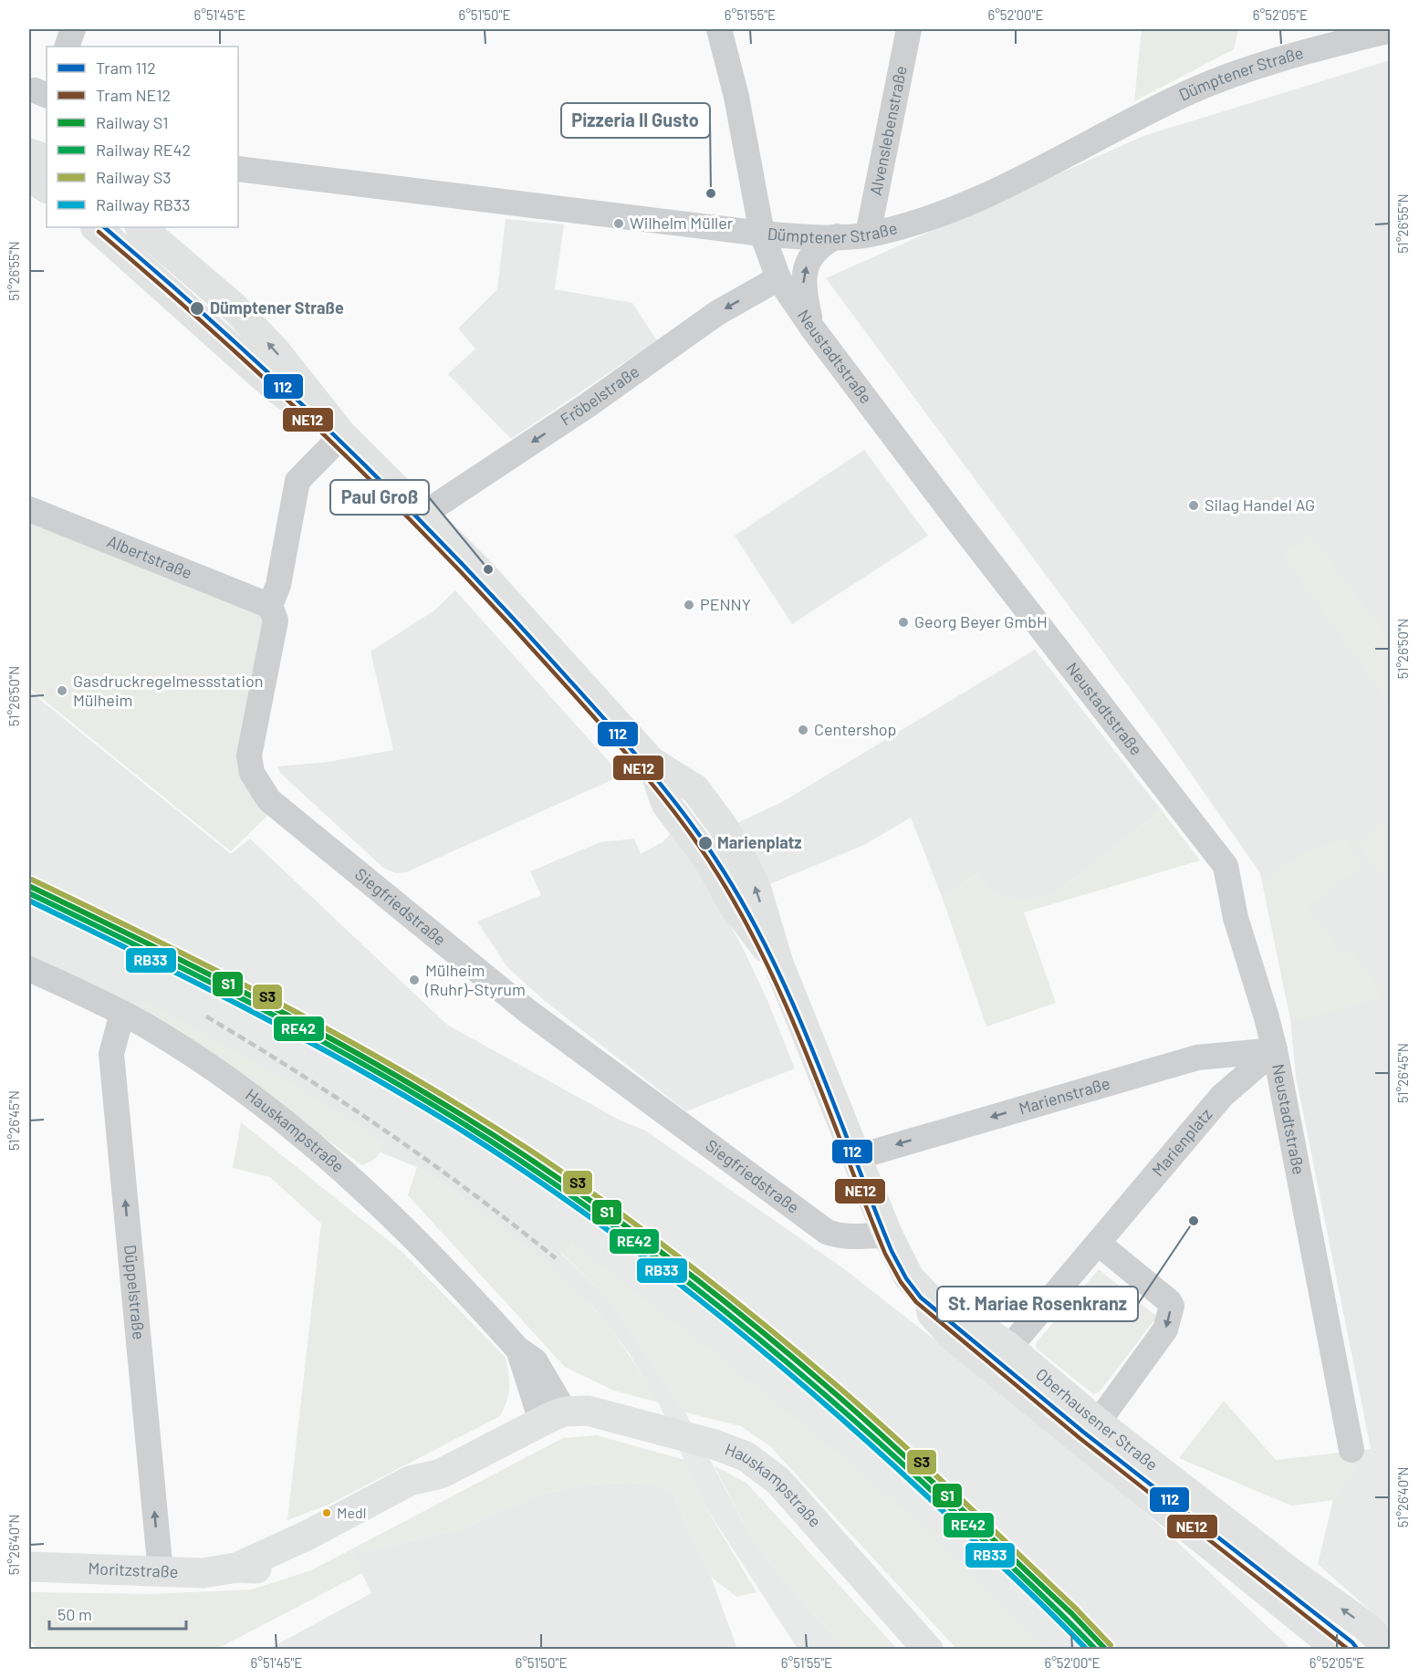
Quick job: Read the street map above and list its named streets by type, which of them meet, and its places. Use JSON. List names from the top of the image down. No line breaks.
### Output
{"streets":{"main road":["Hauskampstraße","Oberhausener Straße","Moritzstraße"],"street":["Dümptener Straße","Alvenslebenstraße","Neustadtstraße","Fröbelstraße","Albertstraße","Siegfriedstraße","Marienstraße","Marienplatz","Düppelstraße"]},"crossings":[["Dümptener Straße","Alvenslebenstraße"],["Dümptener Straße","Neustadtstraße"],["Neustadtstraße","Fröbelstraße"],["Neustadtstraße","Marienstraße"],["Neustadtstraße","Marienplatz"],["Fröbelstraße","Oberhausener Straße"],["Albertstraße","Siegfriedstraße"],["Siegfriedstraße","Oberhausener Straße"],["Marienstraße","Marienplatz"],["Marienstraße","Oberhausener Straße"],["Hauskampstraße","Düppelstraße"],["Hauskampstraße","Moritzstraße"],["Marienplatz","Oberhausener Straße"],["Düppelstraße","Moritzstraße"]],"one_way":["Fröbelstraße","Marienstraße","Düppelstraße"],"places":["Pizzeria Il Gusto","Wilhelm Müller","Dümptener Straße","Silag Handel AG","Paul Groß","PENNY","Georg Beyer GmbH","Gasdruckregelmessstation Mülheim","Centershop","Marienplatz","Mülheim (Ruhr)-Styrum","St. Mariae Rosenkranz","Medl"],"lines":["tram line 112","tram line NE12","rail line S3","rail line S1","rail line RE42","rail line RB33"],"legend":["Tram 112","Tram NE12","Railway S1","Railway RE42","Railway S3","Railway RB33"],"scale_bar":"50 m","coordinates":["6°51'45\"E","6°51'50\"E","6°51'55\"E","6°52'00\"E","6°52'05\"E","51°26'55\"N","51°26'50\"N","51°26'45\"N","51°26'40\"N"]}
